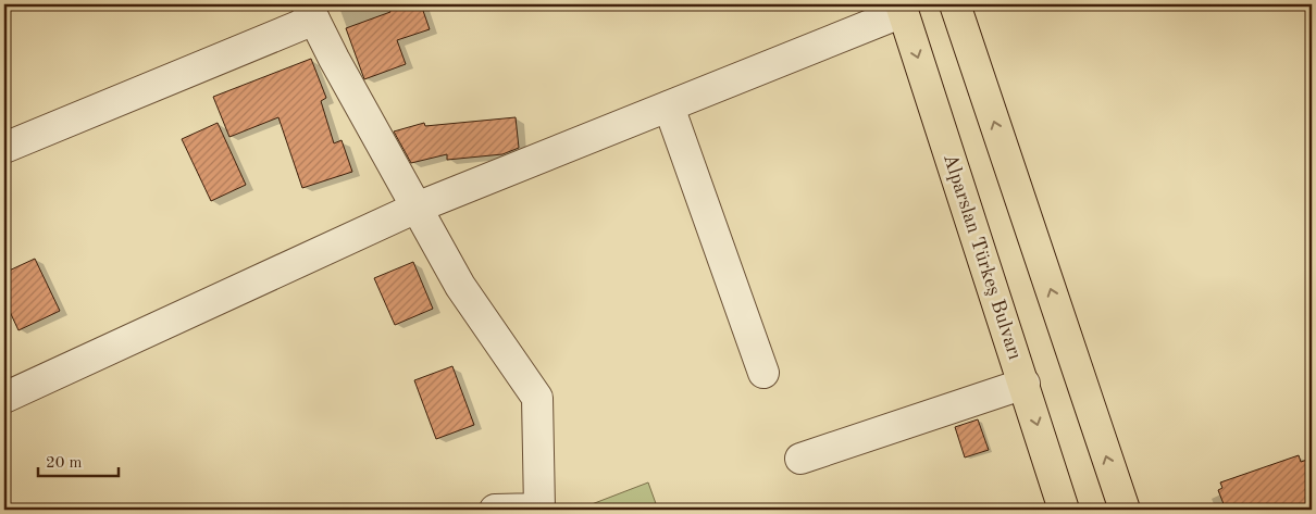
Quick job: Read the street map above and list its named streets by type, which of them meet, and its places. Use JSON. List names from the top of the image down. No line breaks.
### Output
{"streets":{"main road":["Alparslan Türkeş Bulvarı"]},"scale_bar":"20 m"}
